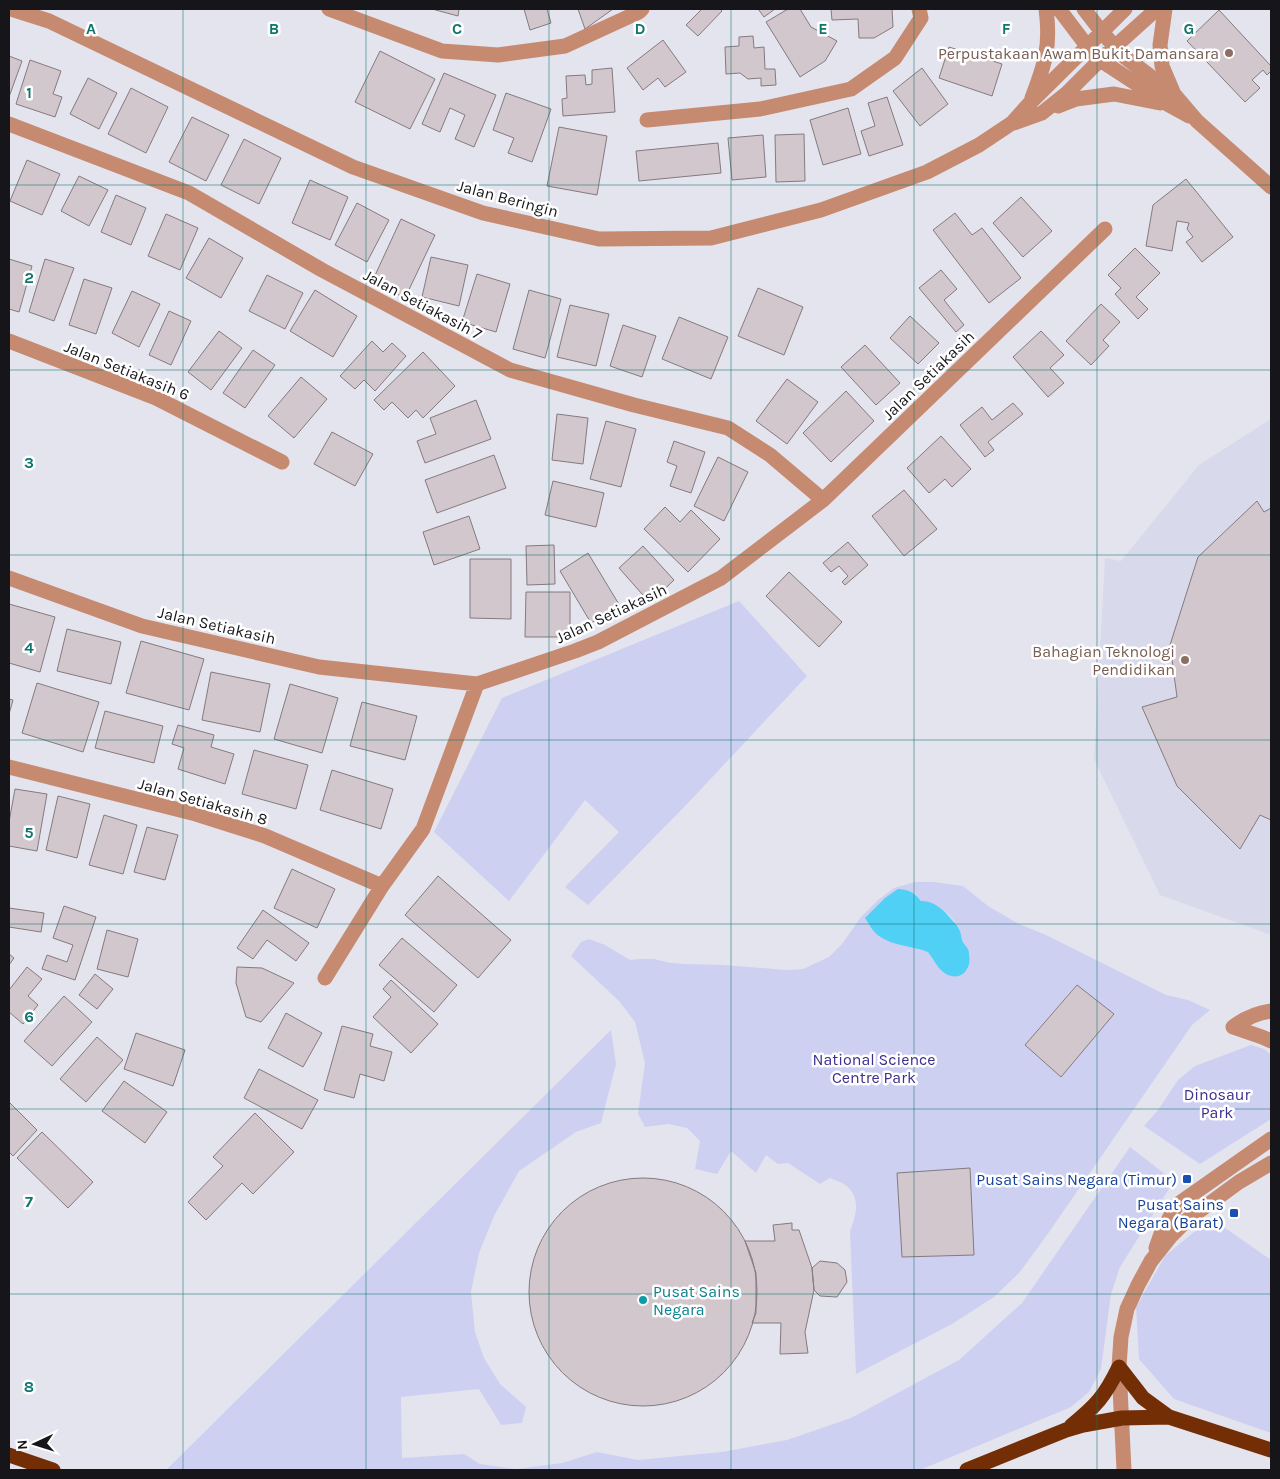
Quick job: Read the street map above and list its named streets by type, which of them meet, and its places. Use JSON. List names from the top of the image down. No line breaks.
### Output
{"streets":{"street":["Jalan Beringin","Jalan Setiakasih 7","Jalan Setiakasih 6","Jalan Setiakasih","Jalan Setiakasih 8"]},"crossings":[["Jalan Setiakasih 7","Jalan Setiakasih"]],"parks":["National Science Centre Park","Dinosaur Park"],"places":{"other":["Perpustakaan Awam Bukit Damansara","Bahagian Teknologi Pendidikan","Pusat Sains Negara"],"transit":["Pusat Sains Negara (Timur)","Pusat Sains Negara (Barat)"]},"north":"left","grid":{"columns":["A","B","C","D","E","F","G"],"rows":["1","2","3","4","5","6","7","8"]}}
